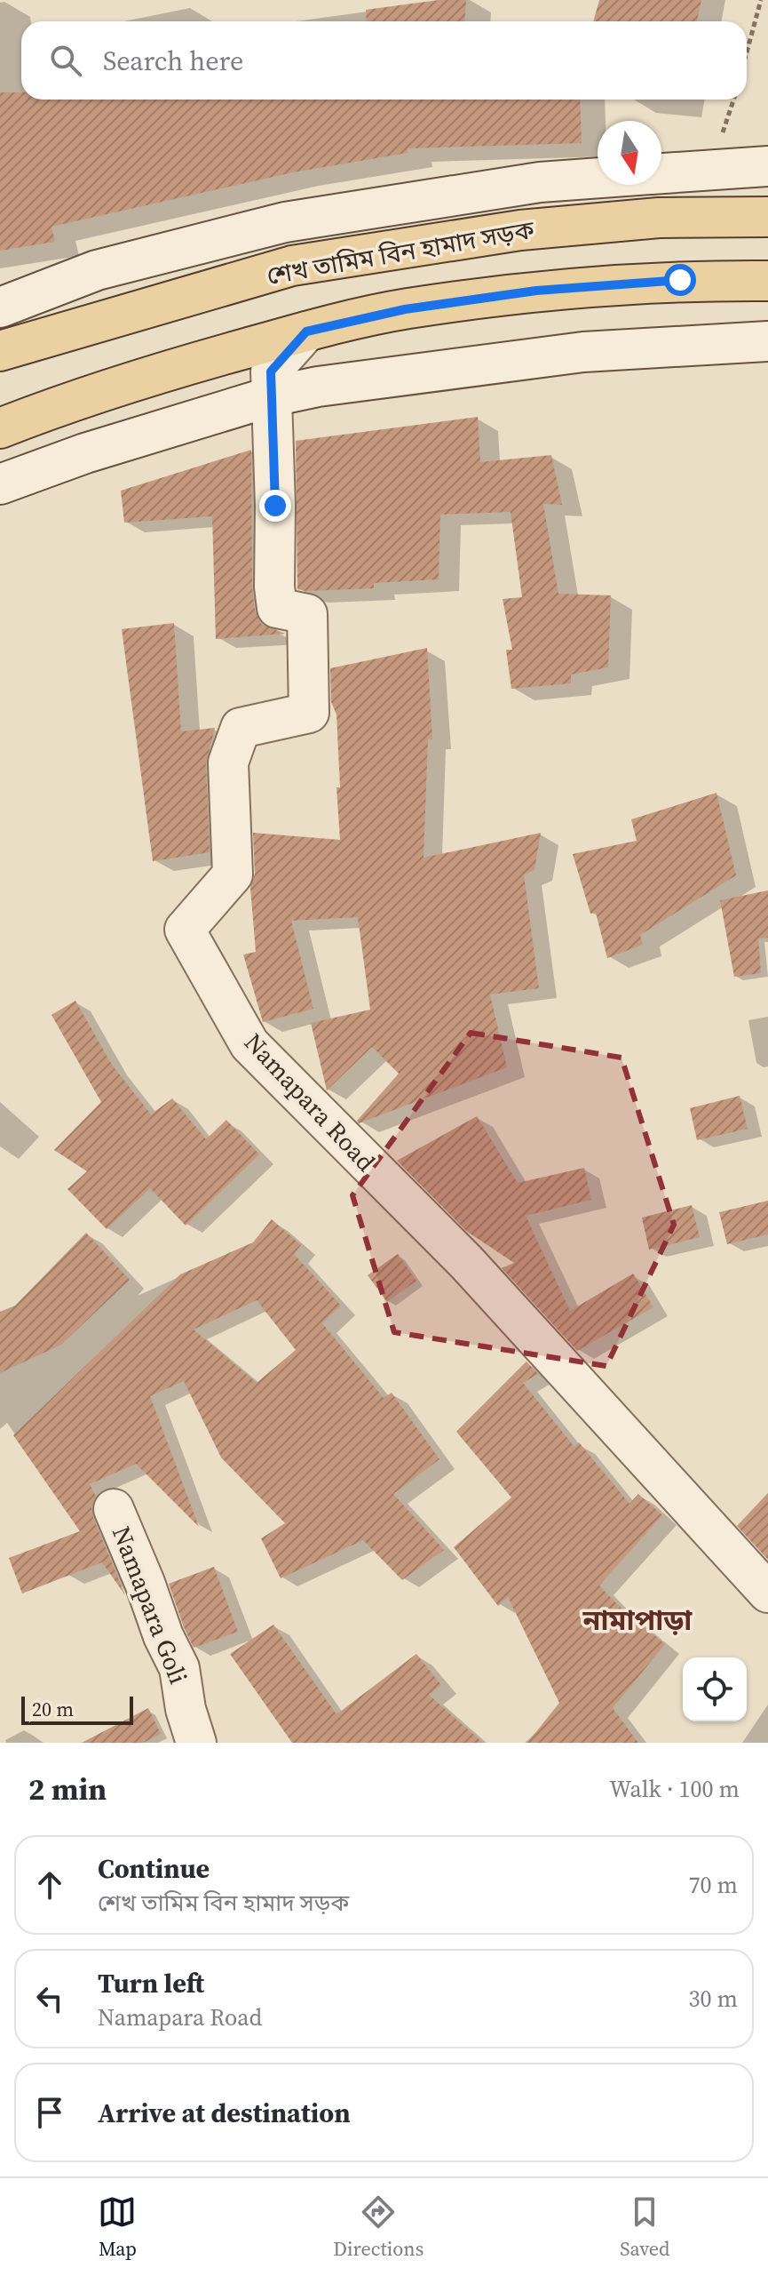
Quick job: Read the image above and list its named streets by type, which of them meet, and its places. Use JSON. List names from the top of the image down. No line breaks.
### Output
{"streets":{"main road":["শেখ তামিম বিন হামাদ সড়ক"],"street":["Namapara Road","Namapara Goli"]},"districts":["নামাপাড়া"],"scale_bar":"20 m","north":"bottom","page":{"search":"Search here","scale":"20 m","heading":["2 min","Walk · 100 m"],"list":[["Continue","শেখ তামিম বিন হামাদ সড়ক","70 m"],["Turn left","Namapara Road","30 m"],"Arrive at destination"],"nav":["Map","Directions","Saved"]}}
